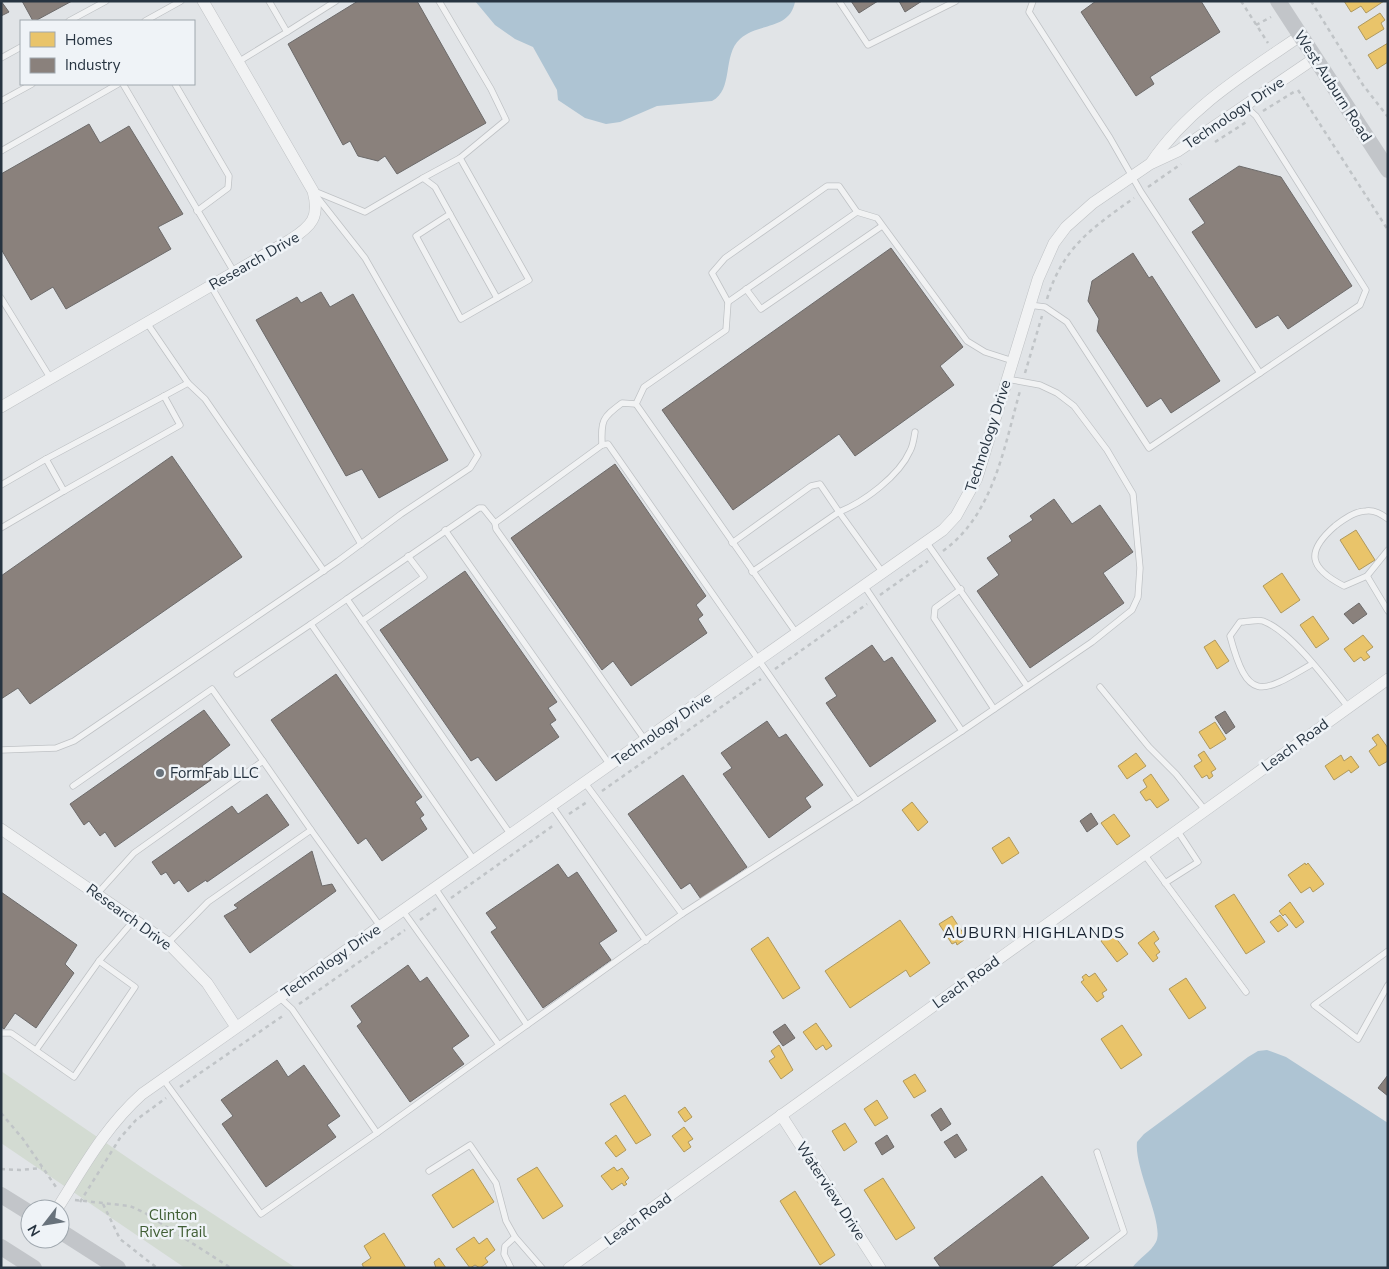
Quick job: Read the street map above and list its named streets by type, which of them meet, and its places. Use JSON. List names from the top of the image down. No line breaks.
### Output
{"streets":{"main road":["West Auburn Road"],"street":["Technology Drive","Research Drive","Leach Road","Waterview Drive"]},"crossings":[["West Auburn Road","Technology Drive"],["Technology Drive","Research Drive"],["Leach Road","Waterview Drive"]],"districts":["AUBURN HIGHLANDS"],"parks":["Clinton River Trail"],"places":["FormFab LLC"],"legend":["Homes","Industry"],"north":"bottom left"}
